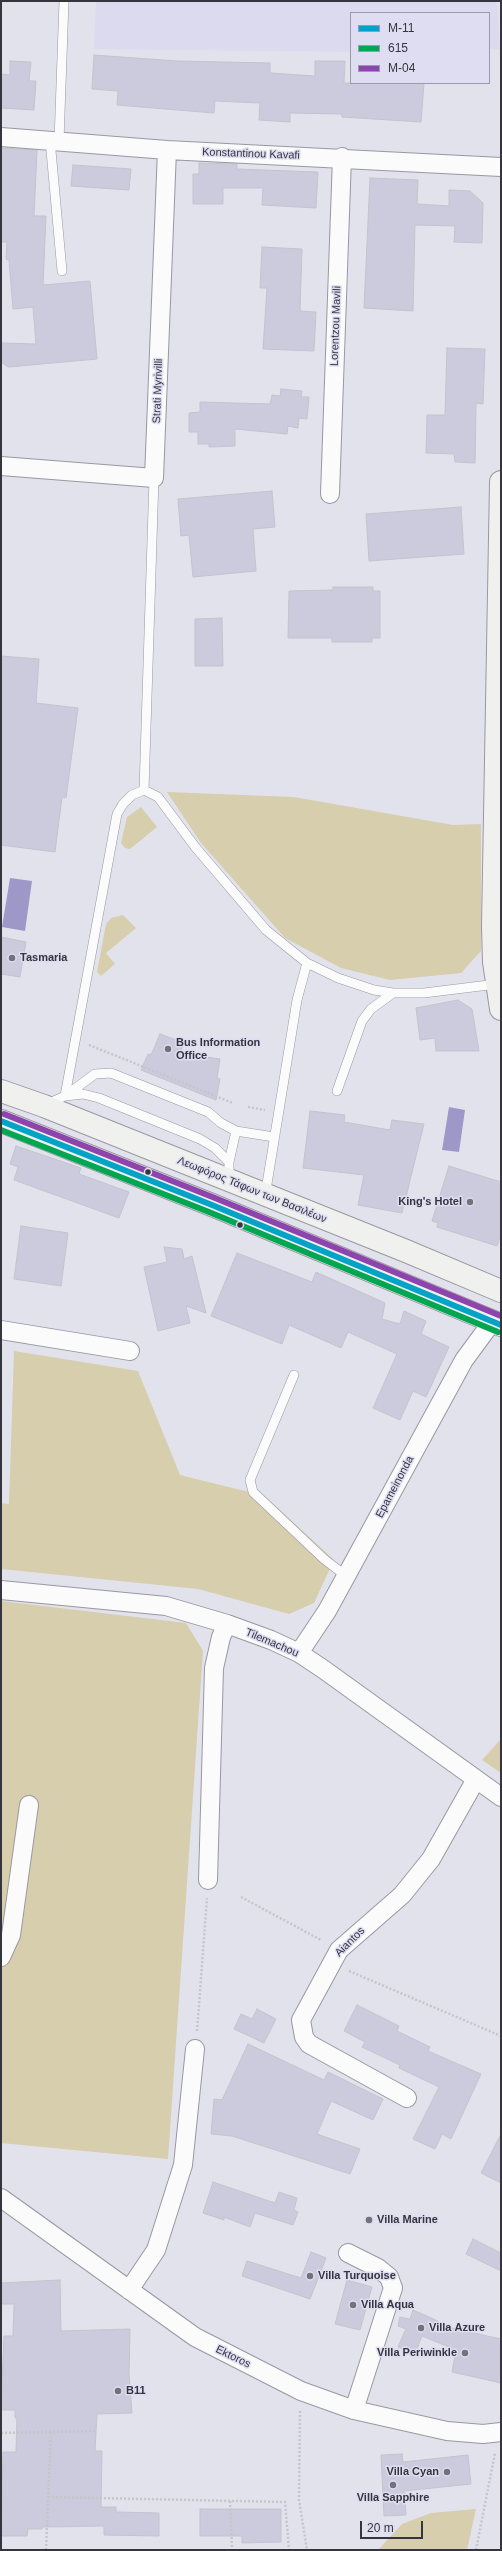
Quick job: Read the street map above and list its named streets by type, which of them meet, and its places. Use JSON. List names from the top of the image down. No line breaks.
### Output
{"streets":{"main road":["Λεωφόρος Τάφων των Βασιλέων"],"street":["Konstantinou Kavafi","Lorentzou Mavili","Strati Myrivilli","Epameinonda","Tilemachou","Aiantos","Ektoros"]},"crossings":[["Konstantinou Kavafi","Lorentzou Mavili"],["Konstantinou Kavafi","Strati Myrivilli"],["Epameinonda","Tilemachou"],["Tilemachou","Aiantos"]],"places":["Tasmaria","Bus Information Office","King's Hotel","Villa Marine","Villa Turquoise","Villa Aqua","Villa Azure","Villa Periwinkle","B11","Villa Cyan","Villa Sapphire"],"lines":["transit line M-04","transit line M-11","transit line 615"],"legend":["M-11","615","M-04"],"scale_bar":"20 m"}
